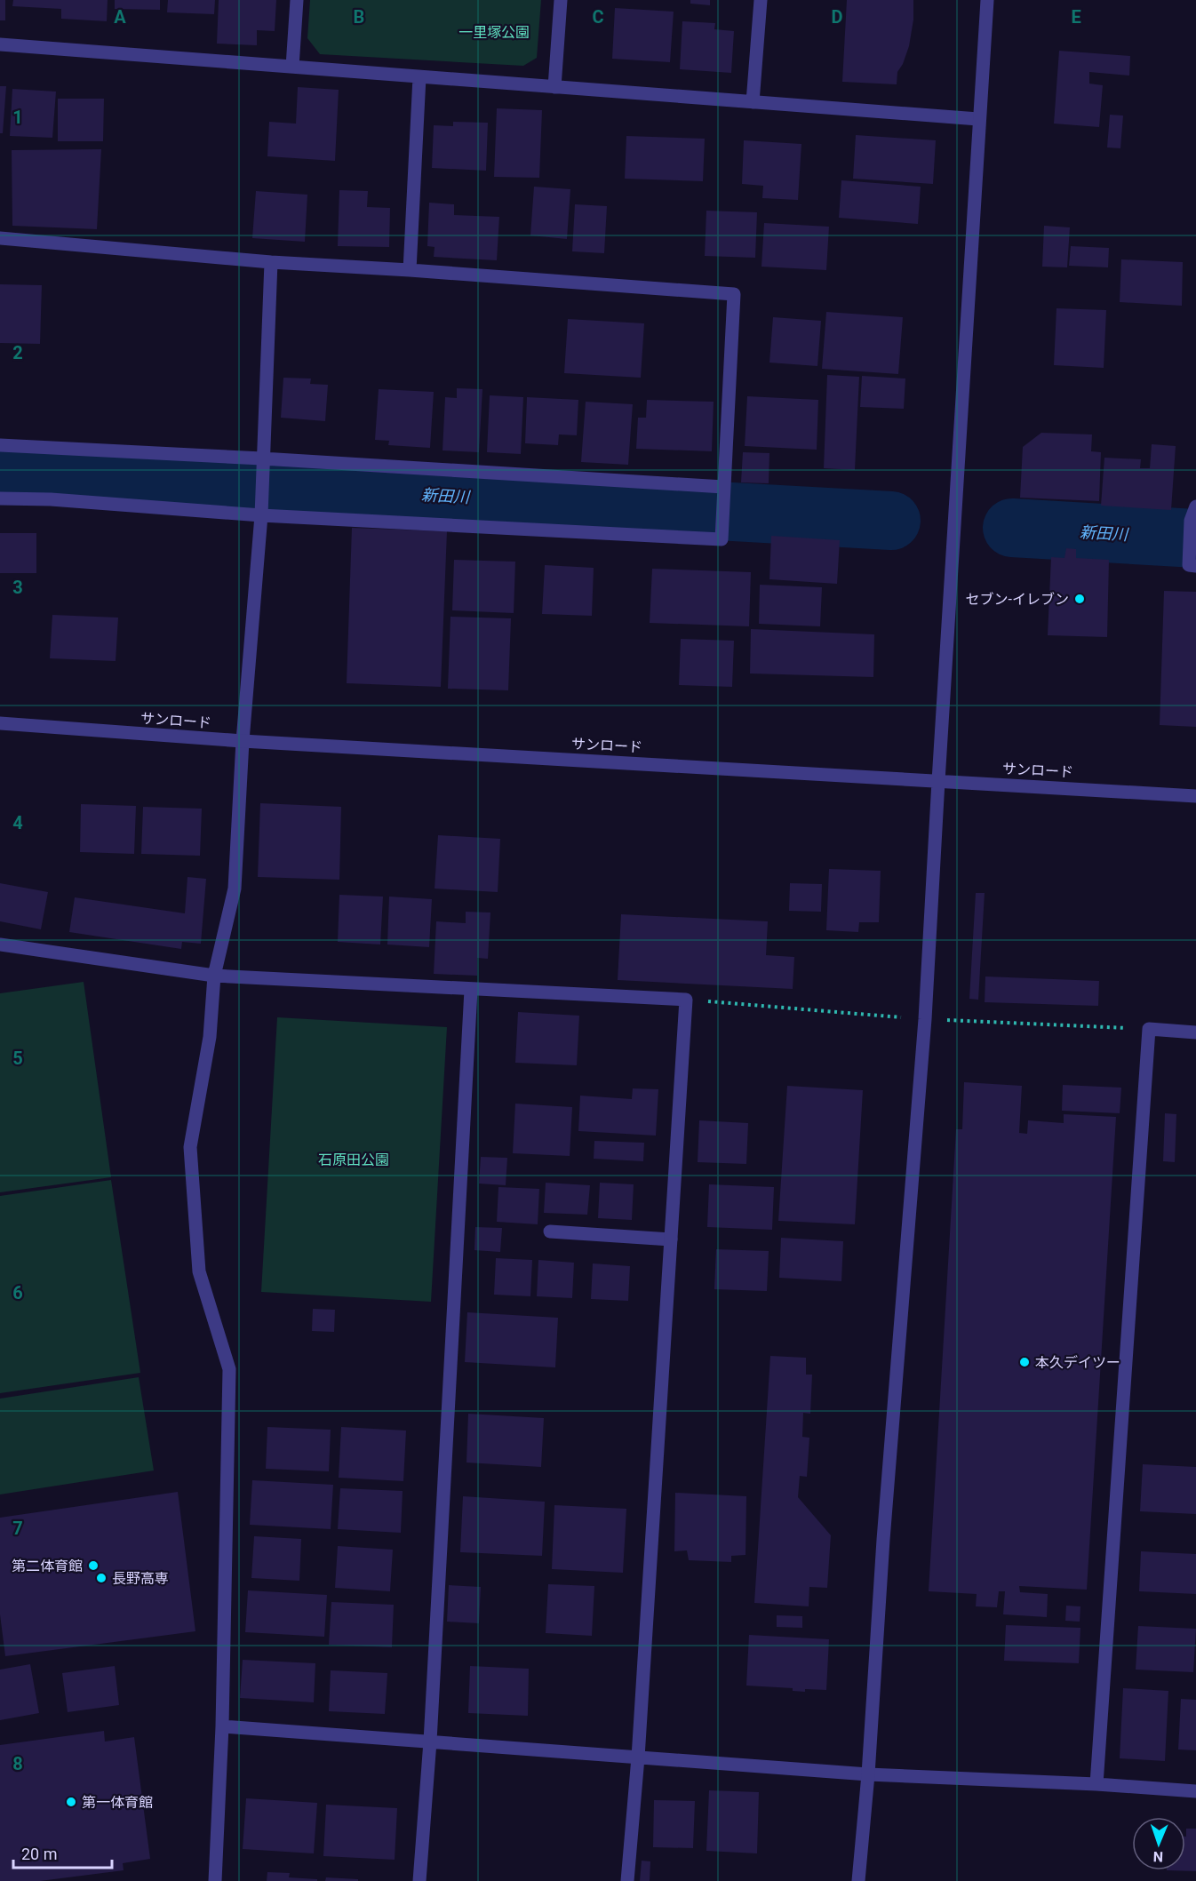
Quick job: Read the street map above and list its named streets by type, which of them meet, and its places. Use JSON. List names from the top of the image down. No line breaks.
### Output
{"streets":{"street":["サンロード"]},"water":["新田川"],"parks":["一里塚公園","石原田公園"],"places":["セブン-イレブン","本久デイツー","第二体育館","長野高専","第一体育館"],"scale_bar":"20 m","north":"bottom","grid":{"columns":["A","B","C","D","E"],"rows":["1","2","3","4","5","6","7","8"]}}
